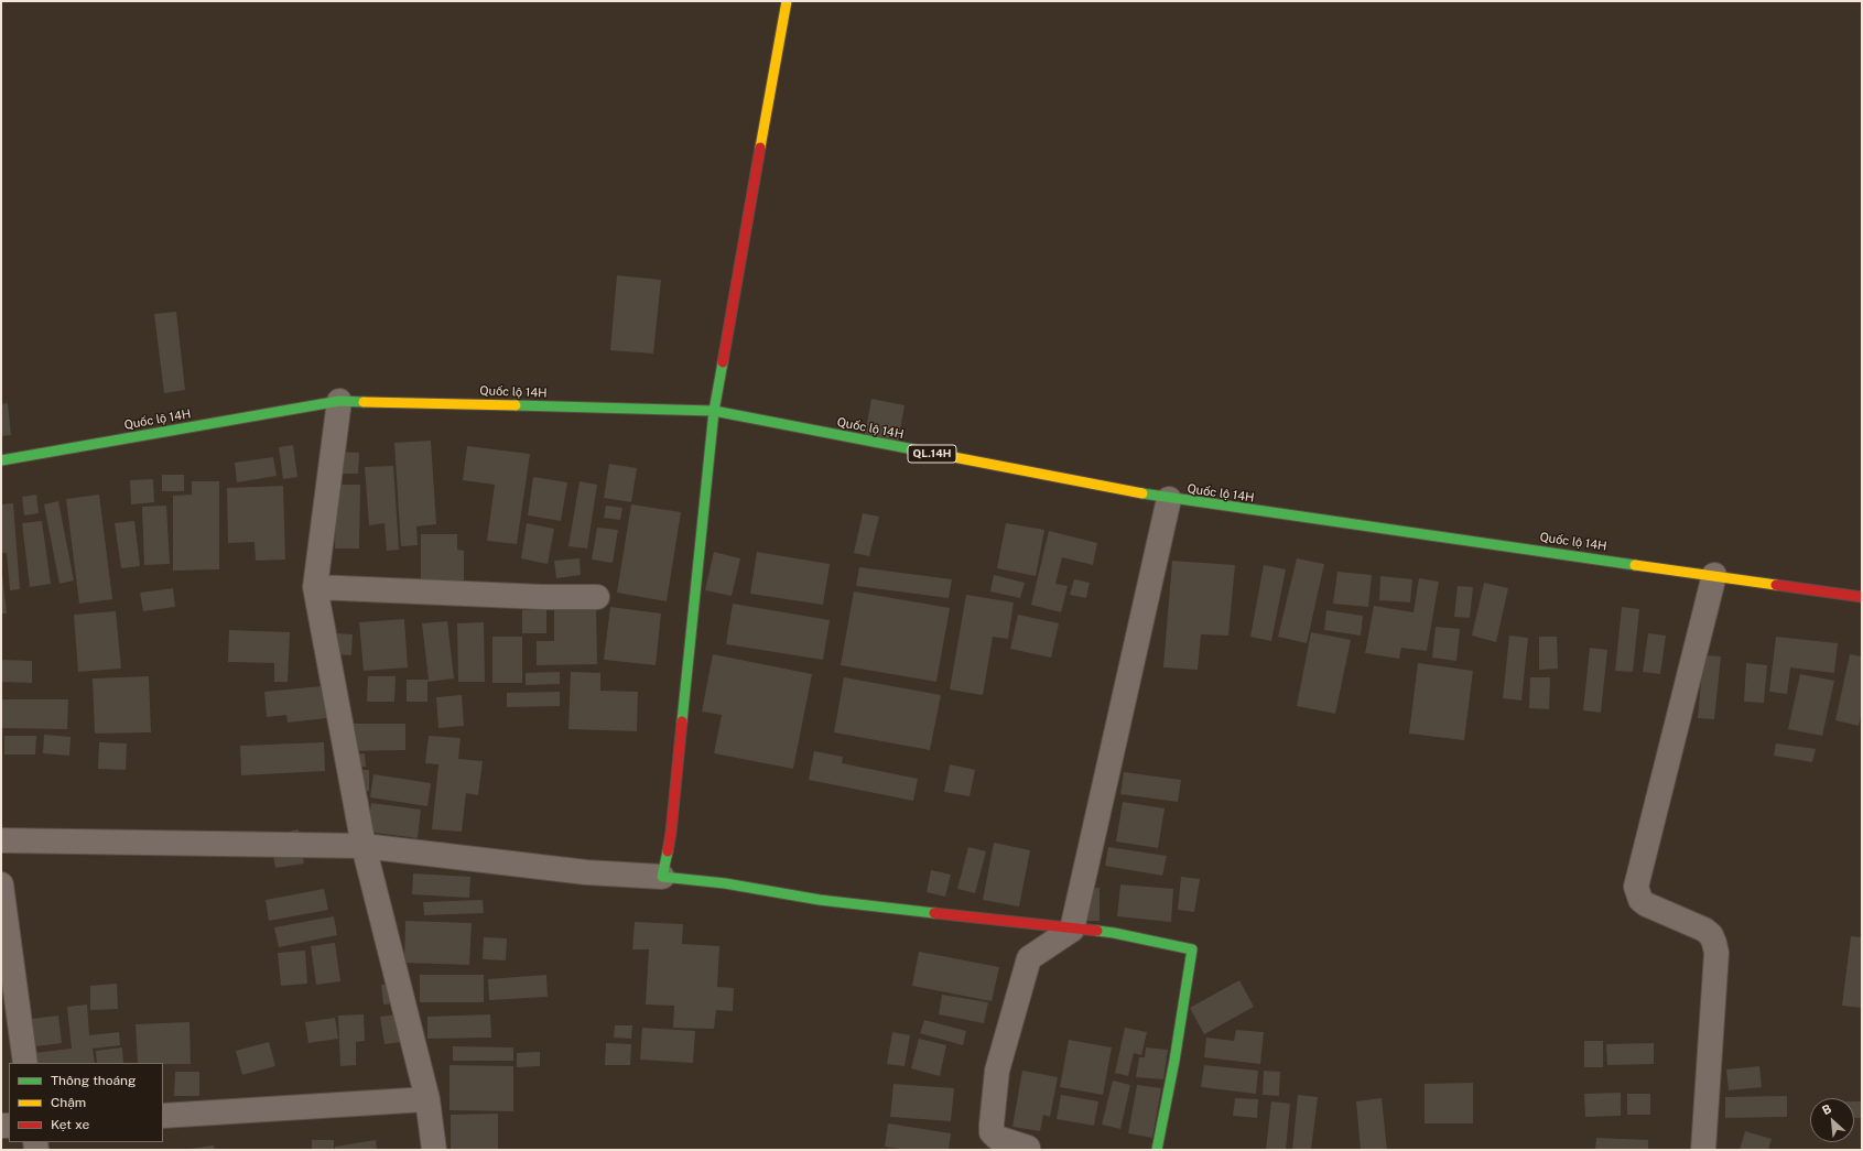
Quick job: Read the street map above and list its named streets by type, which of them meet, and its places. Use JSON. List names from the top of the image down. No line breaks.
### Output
{"streets":{"main road":["Quốc lộ 14H","QL.14H"]},"legend":["Thông thoáng","Chậm","Kẹt xe"],"north":"top left"}
